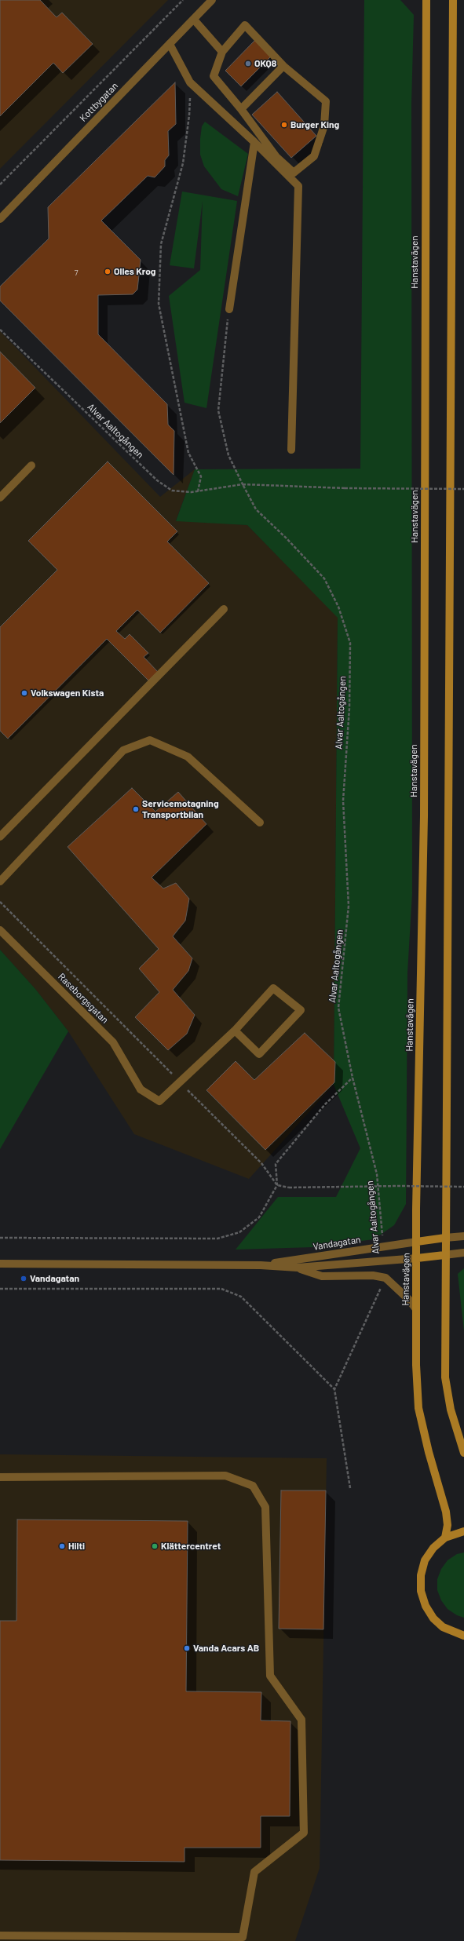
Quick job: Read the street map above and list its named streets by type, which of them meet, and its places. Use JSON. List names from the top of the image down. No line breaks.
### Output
{"streets":{"main road":["Hanstavägen"],"street":["Kottbygatan","Raseborgsgatan","Vandagatan"],"path":["Alvar Aaltogången"]},"crossings":[["Hanstavägen","Vandagatan"],["Alvar Aaltogången","Vandagatan"]],"places":["OKQ8","Burger King","Olles Krog","Volkswagen Kista","Servicemotagning Transportbilan","Vandagatan","Hilti","Klättercentret","Vanda Acars AB"],"house_numbers":["7"]}
